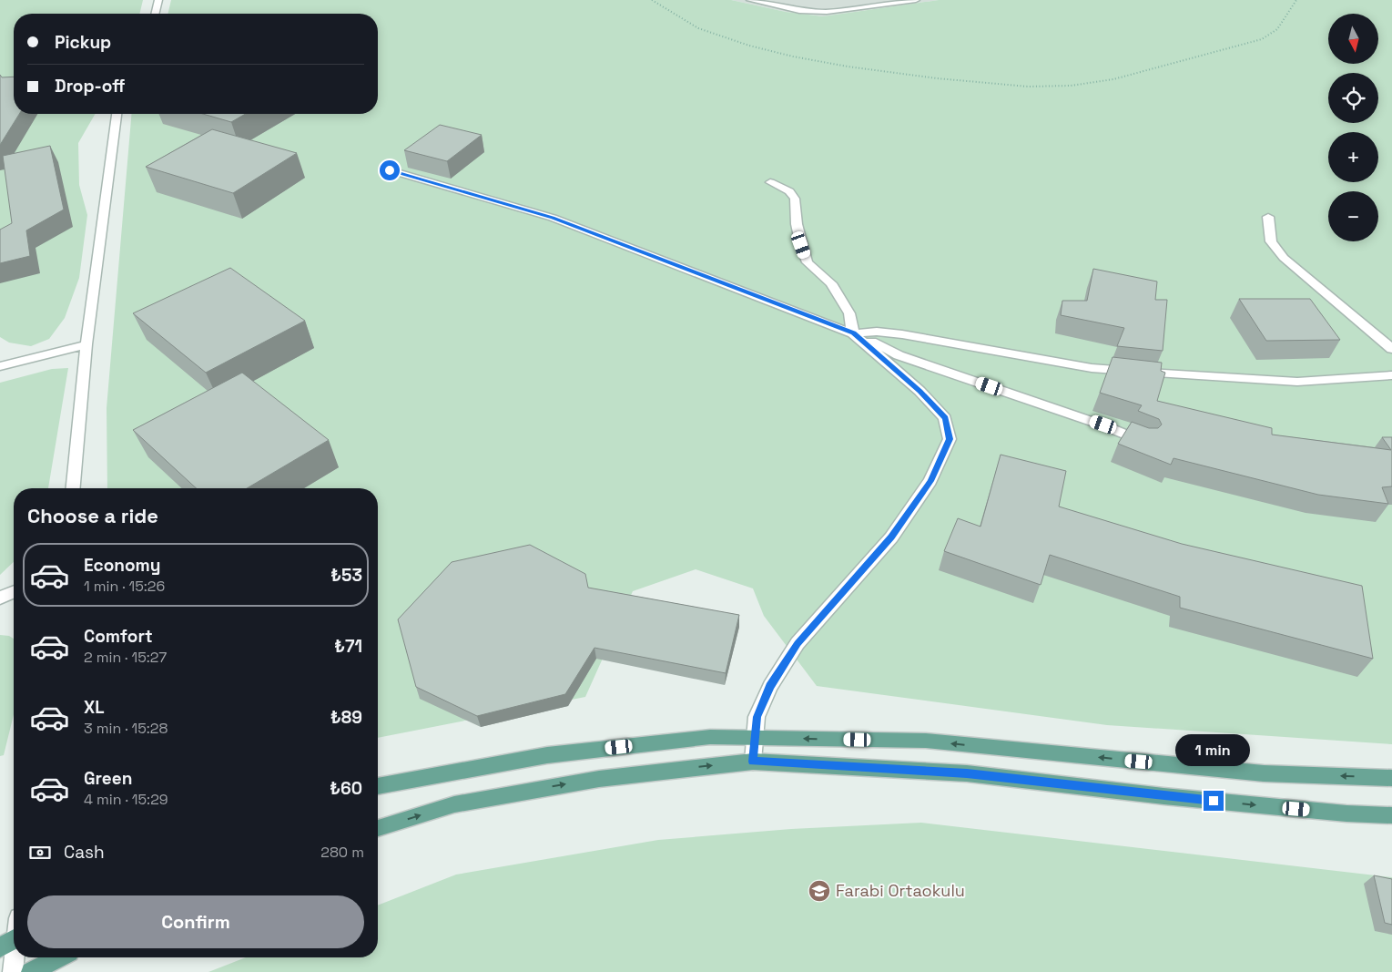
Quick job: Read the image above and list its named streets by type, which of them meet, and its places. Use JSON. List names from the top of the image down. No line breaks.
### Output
{"places":{"school or university":["Farabi Ortaokulu"]},"north":"bottom","page":{"map_buttons":["+","−"],"banner":["Pickup","Drop-off"],"heading":"Choose a ride","list":[{"name":"Economy","note":"1 min · 15:26","value":"₺53"},{"name":"Comfort","note":"2 min · 15:27","value":"₺71"},{"name":"XL","note":"3 min · 15:28","value":"₺89"},{"name":"Green","note":"4 min · 15:29","value":"₺60"}],"bubble":"1 min","pay":["Cash","280 m"],"buttons":"Confirm"}}
